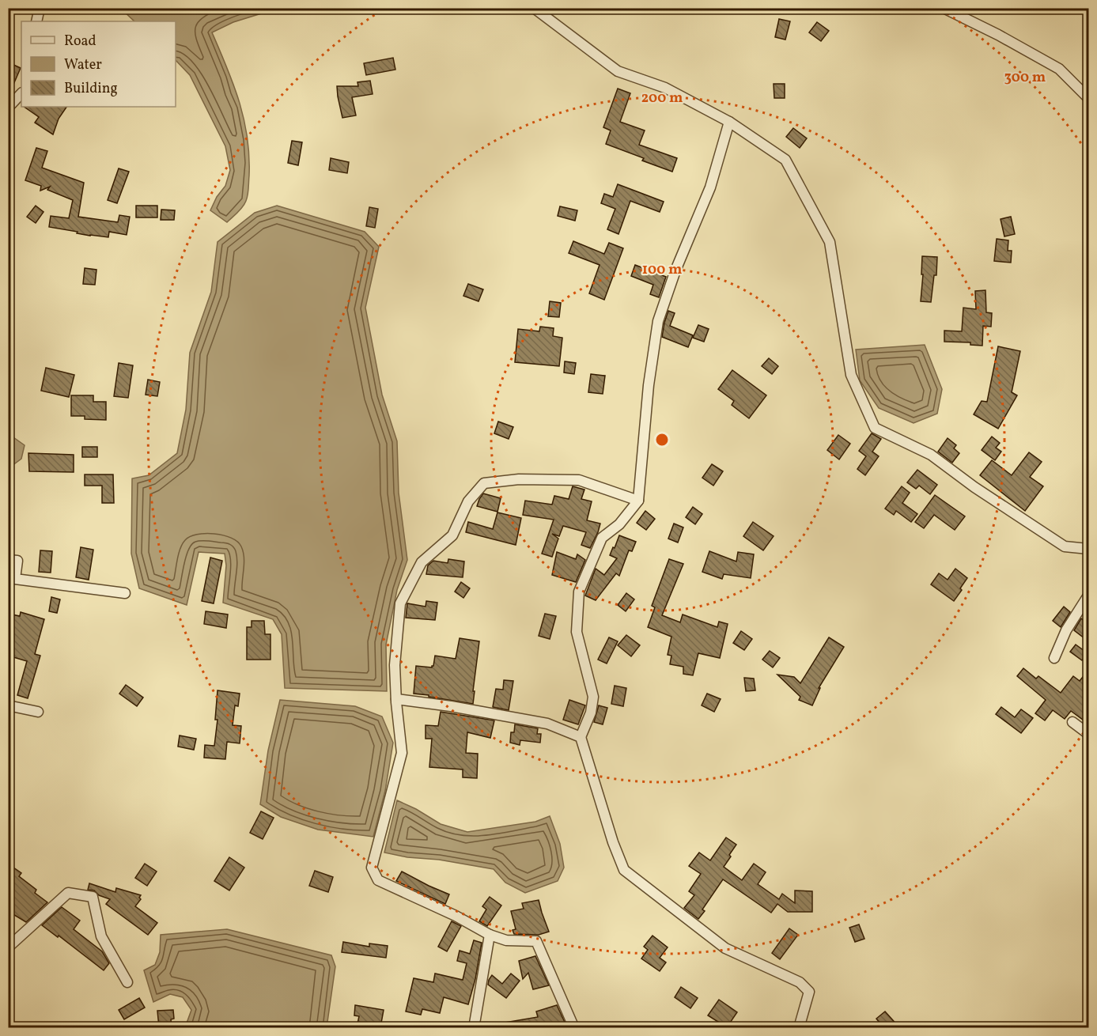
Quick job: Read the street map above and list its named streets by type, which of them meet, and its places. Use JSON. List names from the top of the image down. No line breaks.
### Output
{"legend":["Road","Water","Building"],"rings":["300 m","200 m","100 m"]}
